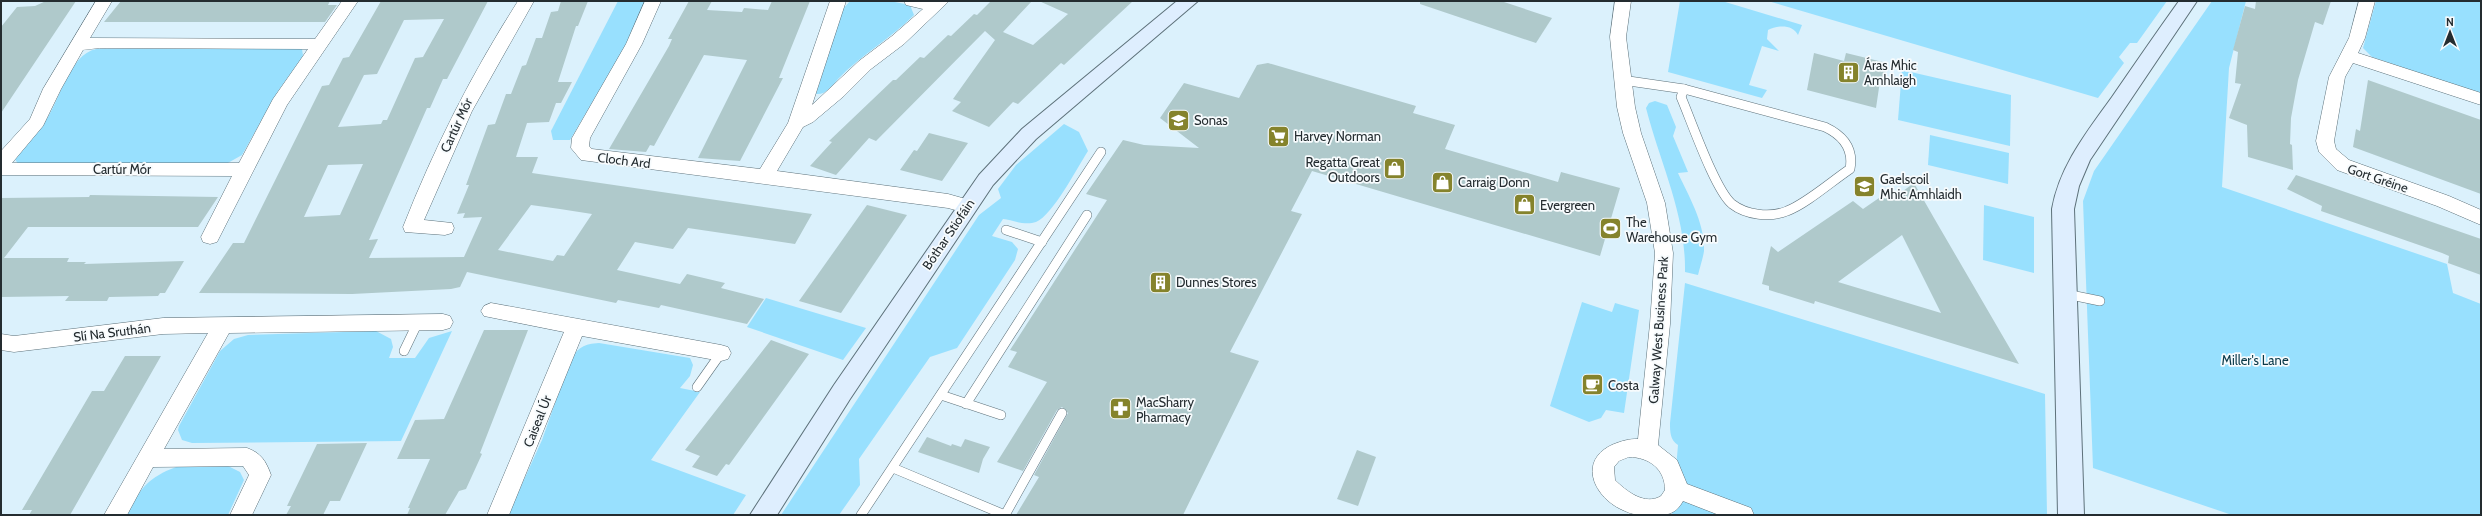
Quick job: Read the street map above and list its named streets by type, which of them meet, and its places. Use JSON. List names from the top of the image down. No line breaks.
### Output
{"streets":{"street":["Cartúr Mór","Cloch Ard","Gort Gréine","Bóthar Stiofáin","Galway West Business Park","Slí Na Sruthán","Caiseal Úr"]},"crossings":[["Cloch Ard","Bóthar Stiofáin"]],"parks":["Miller's Lane"],"places":{"building":["Áras Mhic Amhlaigh","Dunnes Stores"],"school or university":["Sonas","Gaelscoil Mhic Amhlaidh"],"supermarket":["Harvey Norman"],"shop":["Regatta Great Outdoors","Carraig Donn","Evergreen"],"sports":["The Warehouse Gym"],"cafe":["Costa"],"pharmacy":["MacSharry Pharmacy"]},"north":"top"}
